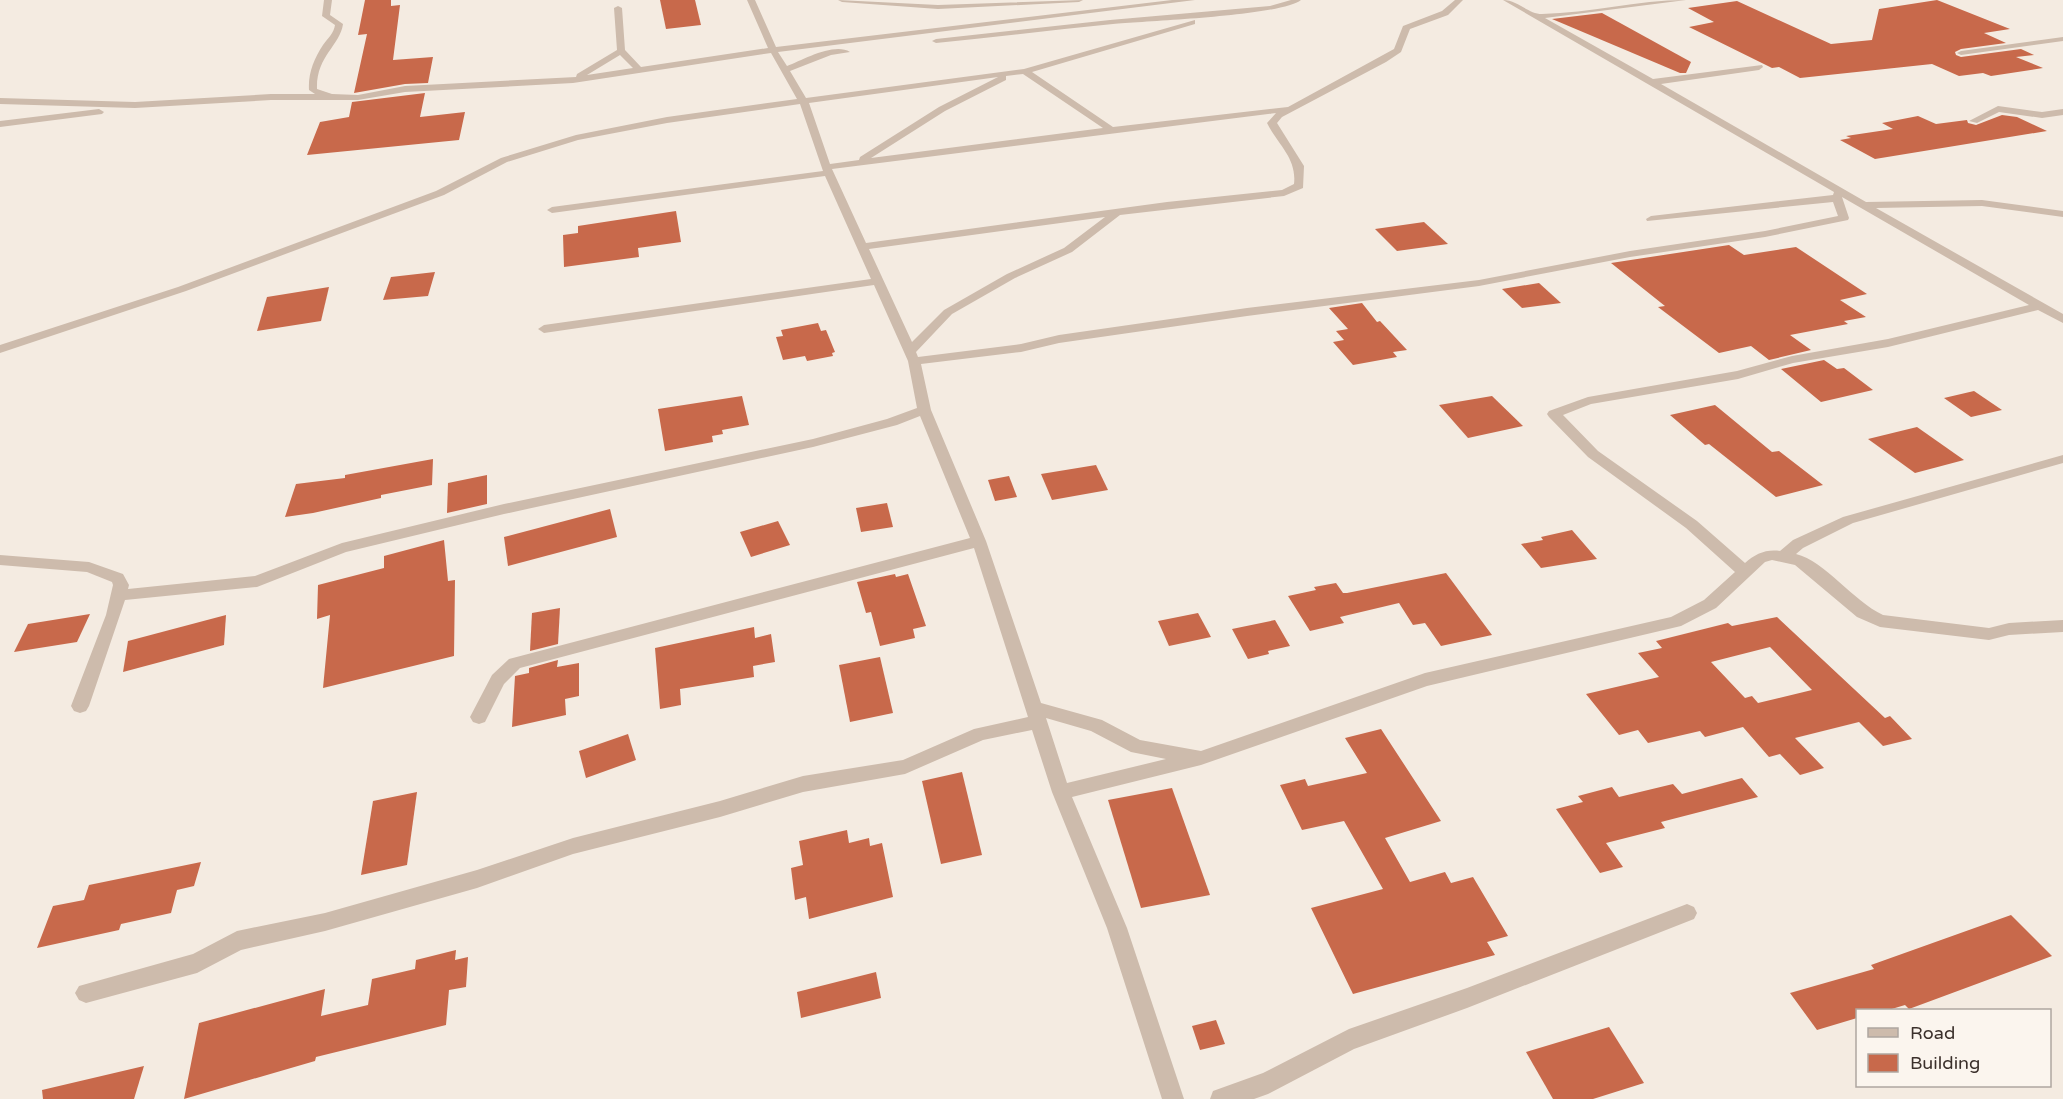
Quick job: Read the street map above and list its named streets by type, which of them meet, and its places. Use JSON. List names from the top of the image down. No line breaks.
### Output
{"legend":["Road","Building"]}
